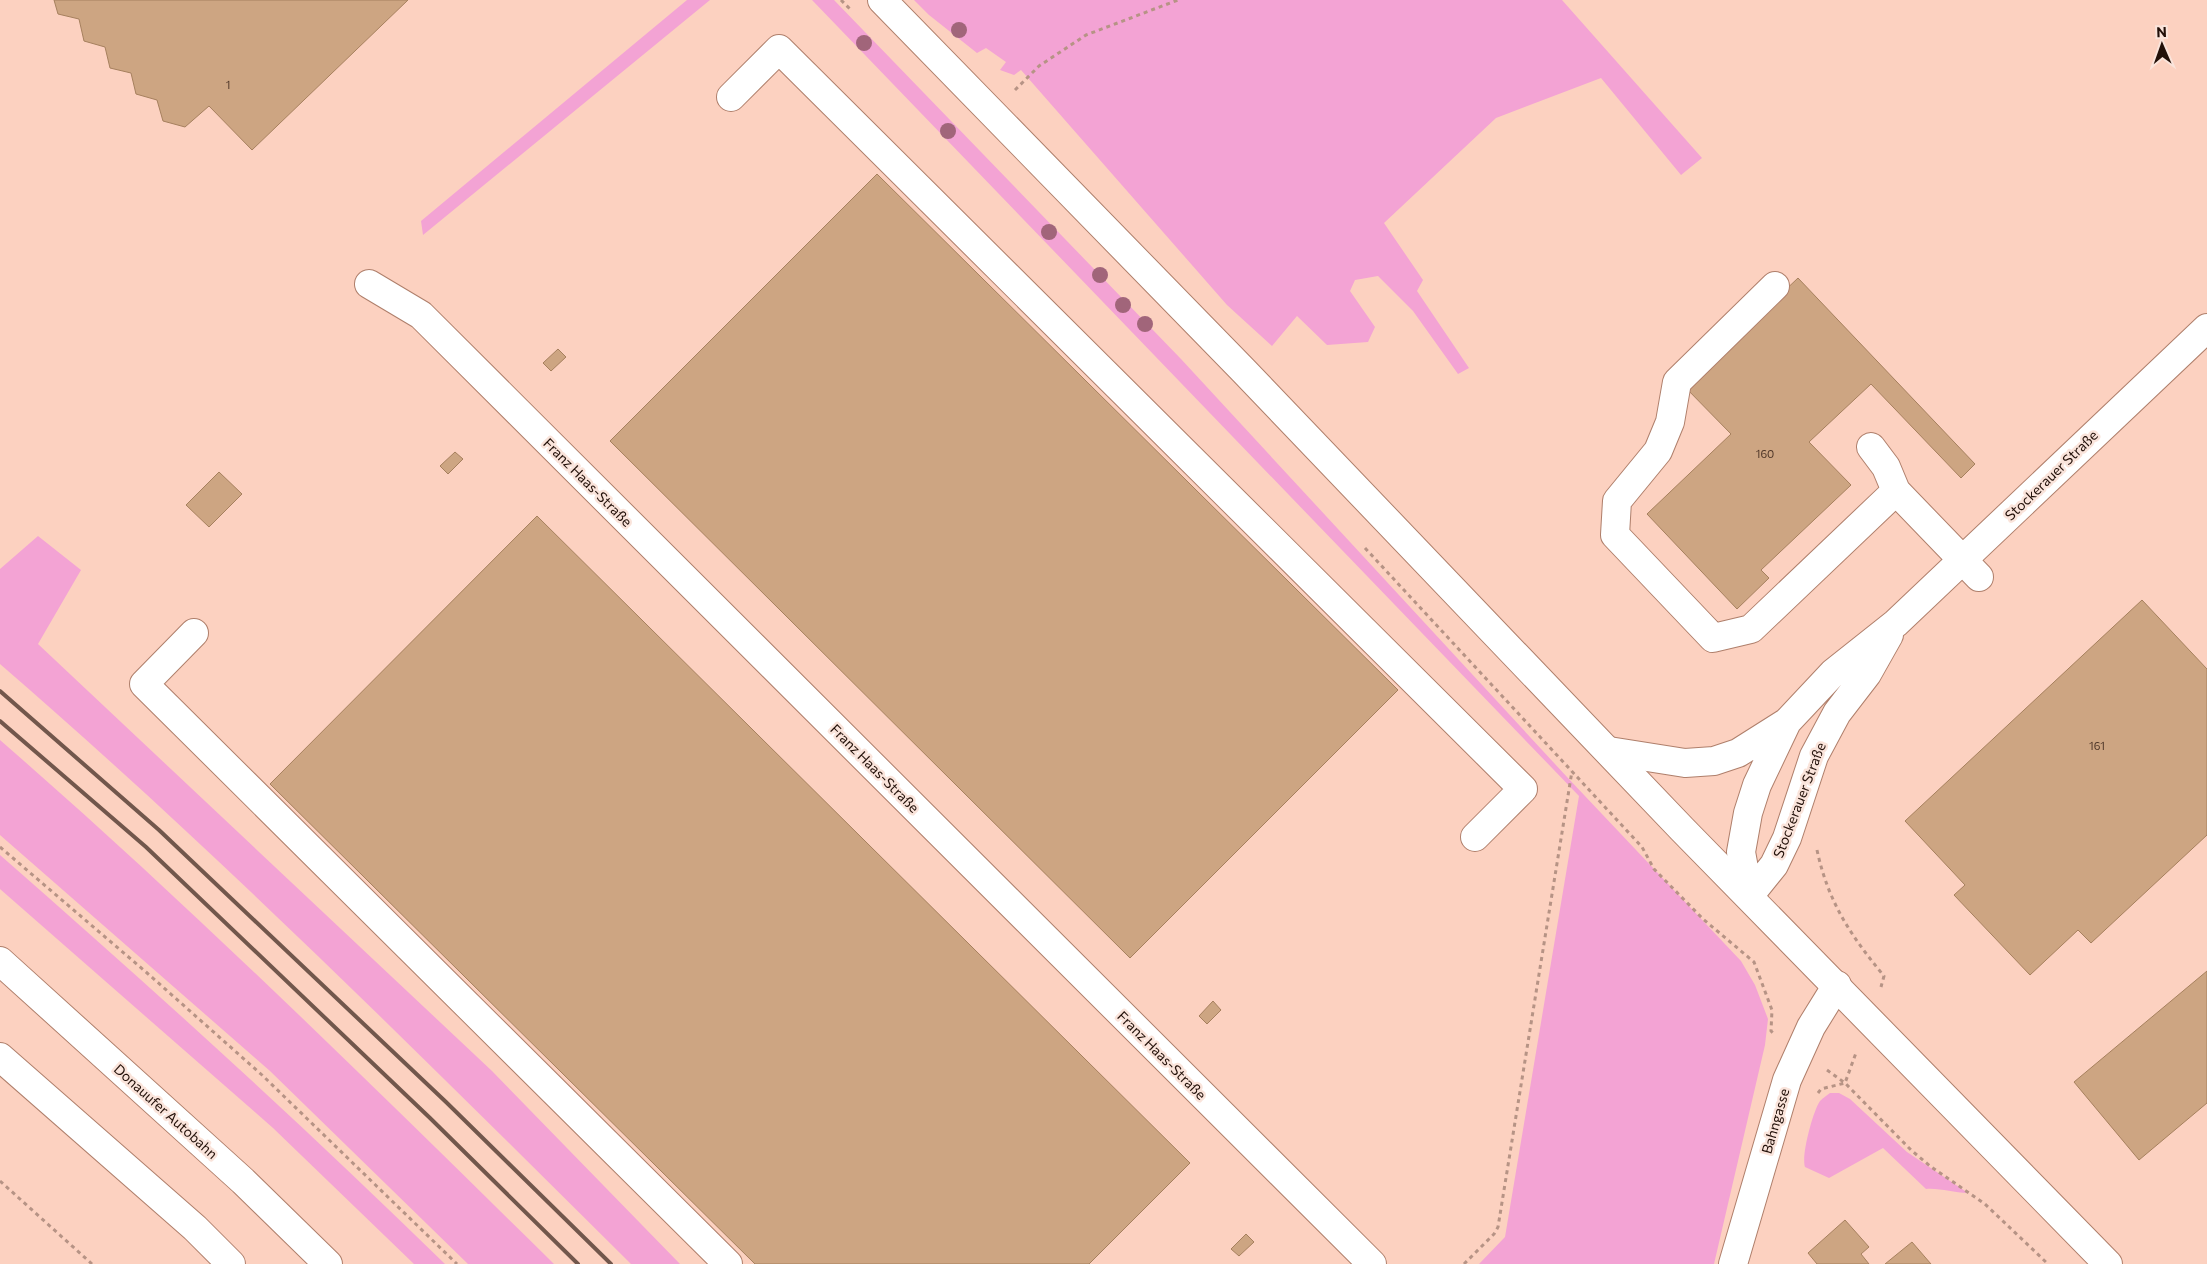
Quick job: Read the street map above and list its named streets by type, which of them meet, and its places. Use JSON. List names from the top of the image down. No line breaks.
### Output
{"streets":{"main road":["Stockerauer Straße","Franz Haas-Straße","Donauufer Autobahn","Bahngasse"]},"house_numbers":["1","160","161"],"north":"top"}
